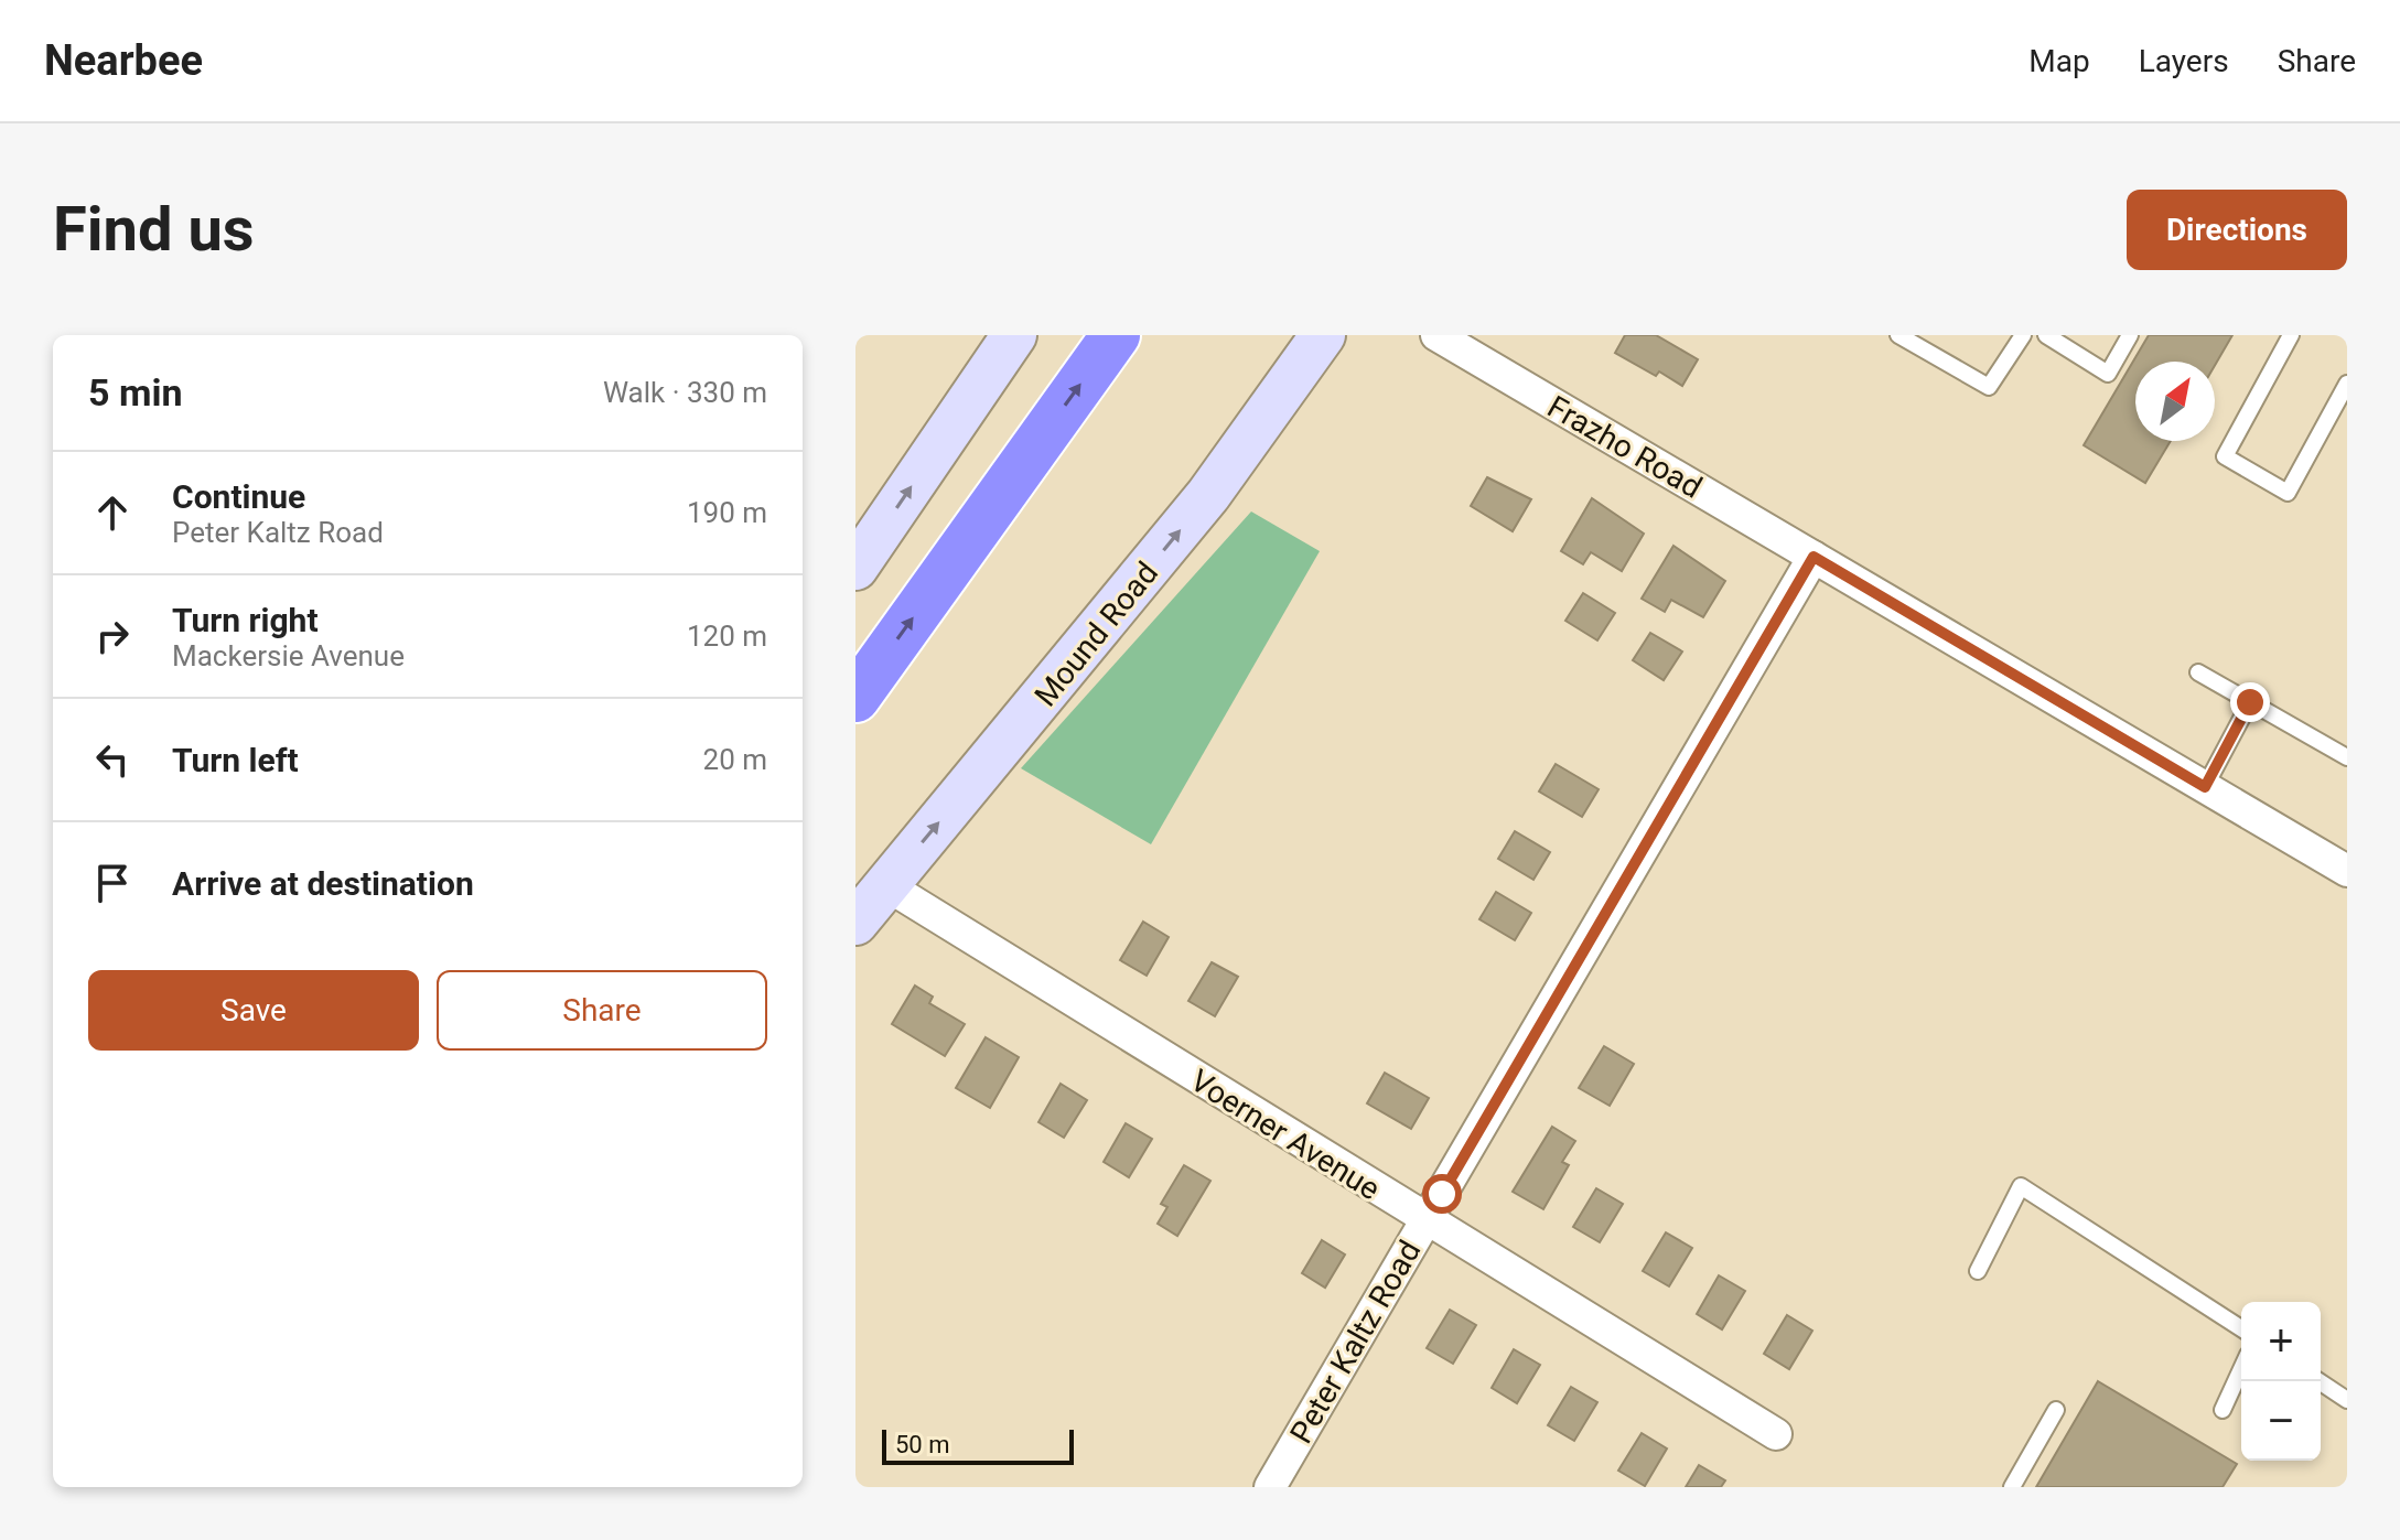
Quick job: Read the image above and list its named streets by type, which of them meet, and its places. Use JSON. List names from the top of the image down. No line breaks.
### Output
{"streets":{"street":["Frazho Road","Mound Road","Voerner Avenue","Peter Kaltz Road"]},"crossings":[["Frazho Road","Peter Kaltz Road"],["Mound Road","Voerner Avenue"],["Voerner Avenue","Peter Kaltz Road"]],"scale_bar":"50 m","north":"top right","page":{"header":"Nearbee","nav":["Map","Layers","Share"],"buttons":["Directions",["Save","Share"]],"title":"Find us","heading":["5 min","Walk · 330 m"],"list":[["Continue","Peter Kaltz Road","190 m"],["Turn right","Mackersie Avenue","120 m"],["Turn left","20 m"],"Arrive at destination"],"map_buttons":["+","−"],"scale":"50 m"}}
